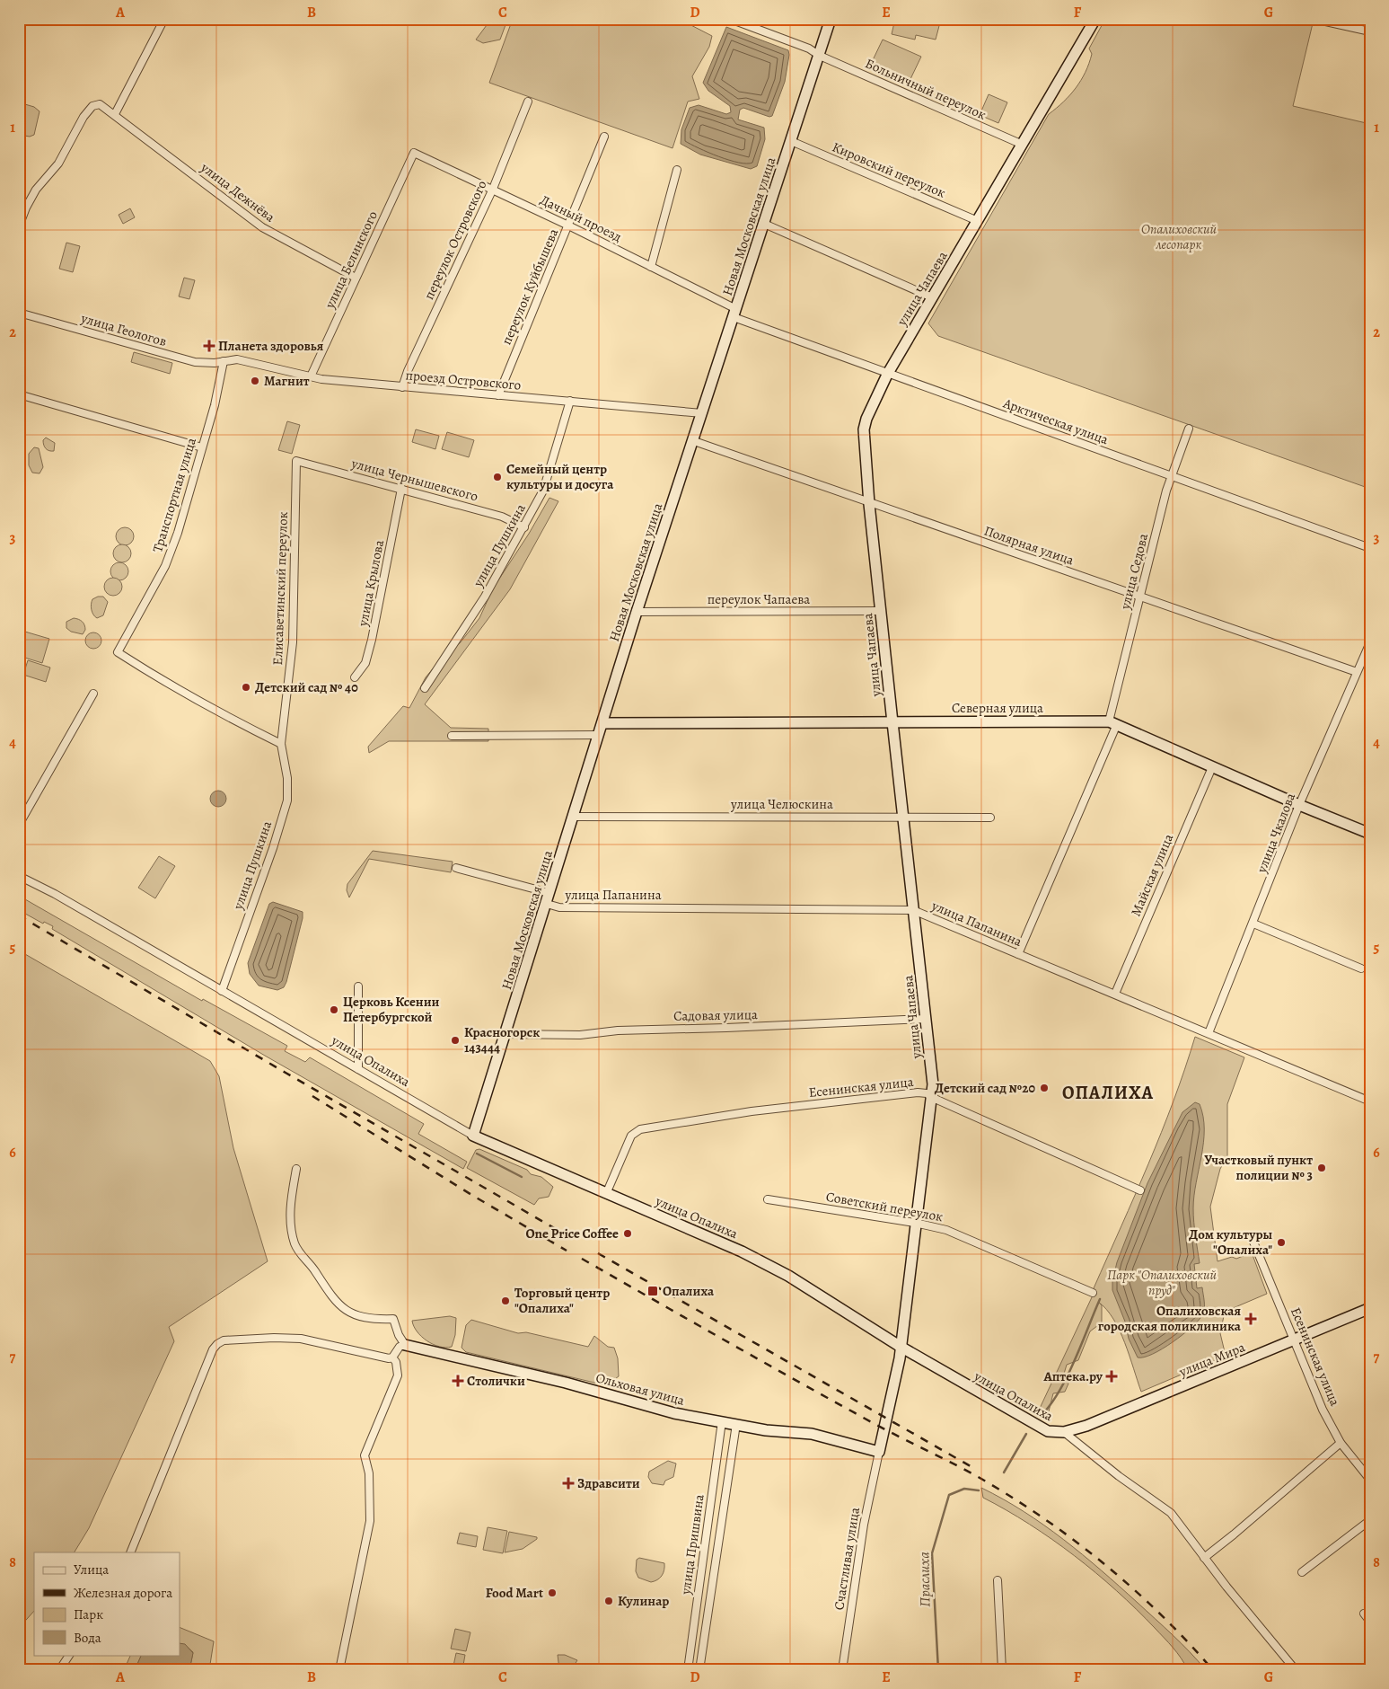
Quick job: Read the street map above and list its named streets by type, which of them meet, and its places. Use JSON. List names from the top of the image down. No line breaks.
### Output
{"streets":{"street":["Больничный переулок","Кировский переулок","улица Дежнёва","Дачный проезд","Новая Московская улица","переулок Островского","улица Белинского","переулок Куйбышева","улица Чапаева","улица Геологов","проезд Островского","Арктическая улица","улица Чернышевского","Транспортная улица","улица Пушкина","Полярная улица","улица Седова","улица Крылова","Елисаветинский переулок","переулок Чапаева","Северная улица","улица Челюскина","улица Чкалова","Майская улица","улица Папанина","Садовая улица","улица Опалиха","Есенинская улица","Советский переулок","улица Мира","Ольховая улица","улица Пришвина","Счастливая улица"]},"crossings":[["Больничный переулок","Новая Московская улица"],["Больничный переулок","улица Чапаева"],["Кировский переулок","Новая Московская улица"],["Кировский переулок","улица Чапаева"],["улица Дежнёва","улица Белинского"],["Дачный проезд","Новая Московская улица"],["Дачный проезд","переулок Островского"],["Дачный проезд","улица Белинского"],["Дачный проезд","переулок Куйбышева"],["Дачный проезд","Арктическая улица"],["Новая Московская улица","проезд Островского"],["Новая Московская улица","Арктическая улица"],["Новая Московская улица","Полярная улица"],["Новая Московская улица","переулок Чапаева"],["Новая Московская улица","Северная улица"],["Новая Московская улица","улица Челюскина"],["Новая Московская улица","улица Папанина"],["Новая Московская улица","Садовая улица"],["Новая Московская улица","улица Опалиха"],["переулок Островского","проезд Островского"],["улица Белинского","проезд Островского"],["переулок Куйбышева","проезд Островского"],["улица Чапаева","Арктическая улица"],["улица Чапаева","Полярная улица"],["улица Чапаева","переулок Чапаева"],["улица Чапаева","Северная улица"],["улица Чапаева","улица Челюскина"],["улица Чапаева","улица Папанина"],["улица Чапаева","Садовая улица"],["улица Чапаева","улица Опалиха"],["улица Чапаева","Есенинская улица"],["улица Чапаева","Советский переулок"],["улица Чапаева","Ольховая улица"],["улица Чапаева","Счастливая улица"],["улица Геологов","проезд Островского"],["улица Геологов","Транспортная улица"],["проезд Островского","Транспортная улица"],["проезд Островского","улица Пушкина"],["Арктическая улица","улица Седова"],["улица Чернышевского","улица Пушкина"],["улица Чернышевского","улица Крылова"],["улица Чернышевского","Елисаветинский переулок"],["Транспортная улица","улица Пушкина"],["Транспортная улица","Елисаветинский переулок"],["улица Пушкина","Елисаветинский переулок"],["улица Пушкина","улица Опалиха"],["Полярная улица","улица Седова"],["Полярная улица","улица Чкалова"],["улица Седова","Северная улица"],["улица Седова","улица Папанина"],["Северная улица","улица Чкалова"],["Северная улица","Майская улица"],["улица Чкалова","улица Папанина"],["Майская улица","улица Папанина"],["улица Опалиха","Есенинская улица"],["улица Опалиха","улица Мира"],["Есенинская улица","улица Мира"],["Ольховая улица","улица Пришвина"],["Ольховая улица","Счастливая улица"]],"districts":["ОПАЛИХА"],"water":["Праслиха"],"parks":["Опалиховский лесопарк","Парк \"Опалиховский пруд\""],"places":{"health":["Планета здоровья","Опалиховская городская поликлиника","Аптека.ру","Столички","Здравсити"],"other":["Магнит","Семейный центр культуры и досуга","Детский сад № 40","Церковь Ксении Петербургской","Красногорск 143444","Детский сад №20","Участковый пункт полиции № 3","One Price Coffee","Дом культуры \"Опалиха\"","Торговый центр \"Опалиха\"","Food Mart","Кулинар"],"transit":["Опалиха"]},"legend":["Улица","Железная дорога","Парк","Вода"],"grid":{"columns":["A","B","C","D","E","F","G"],"rows":["1","2","3","4","5","6","7","8"]}}
